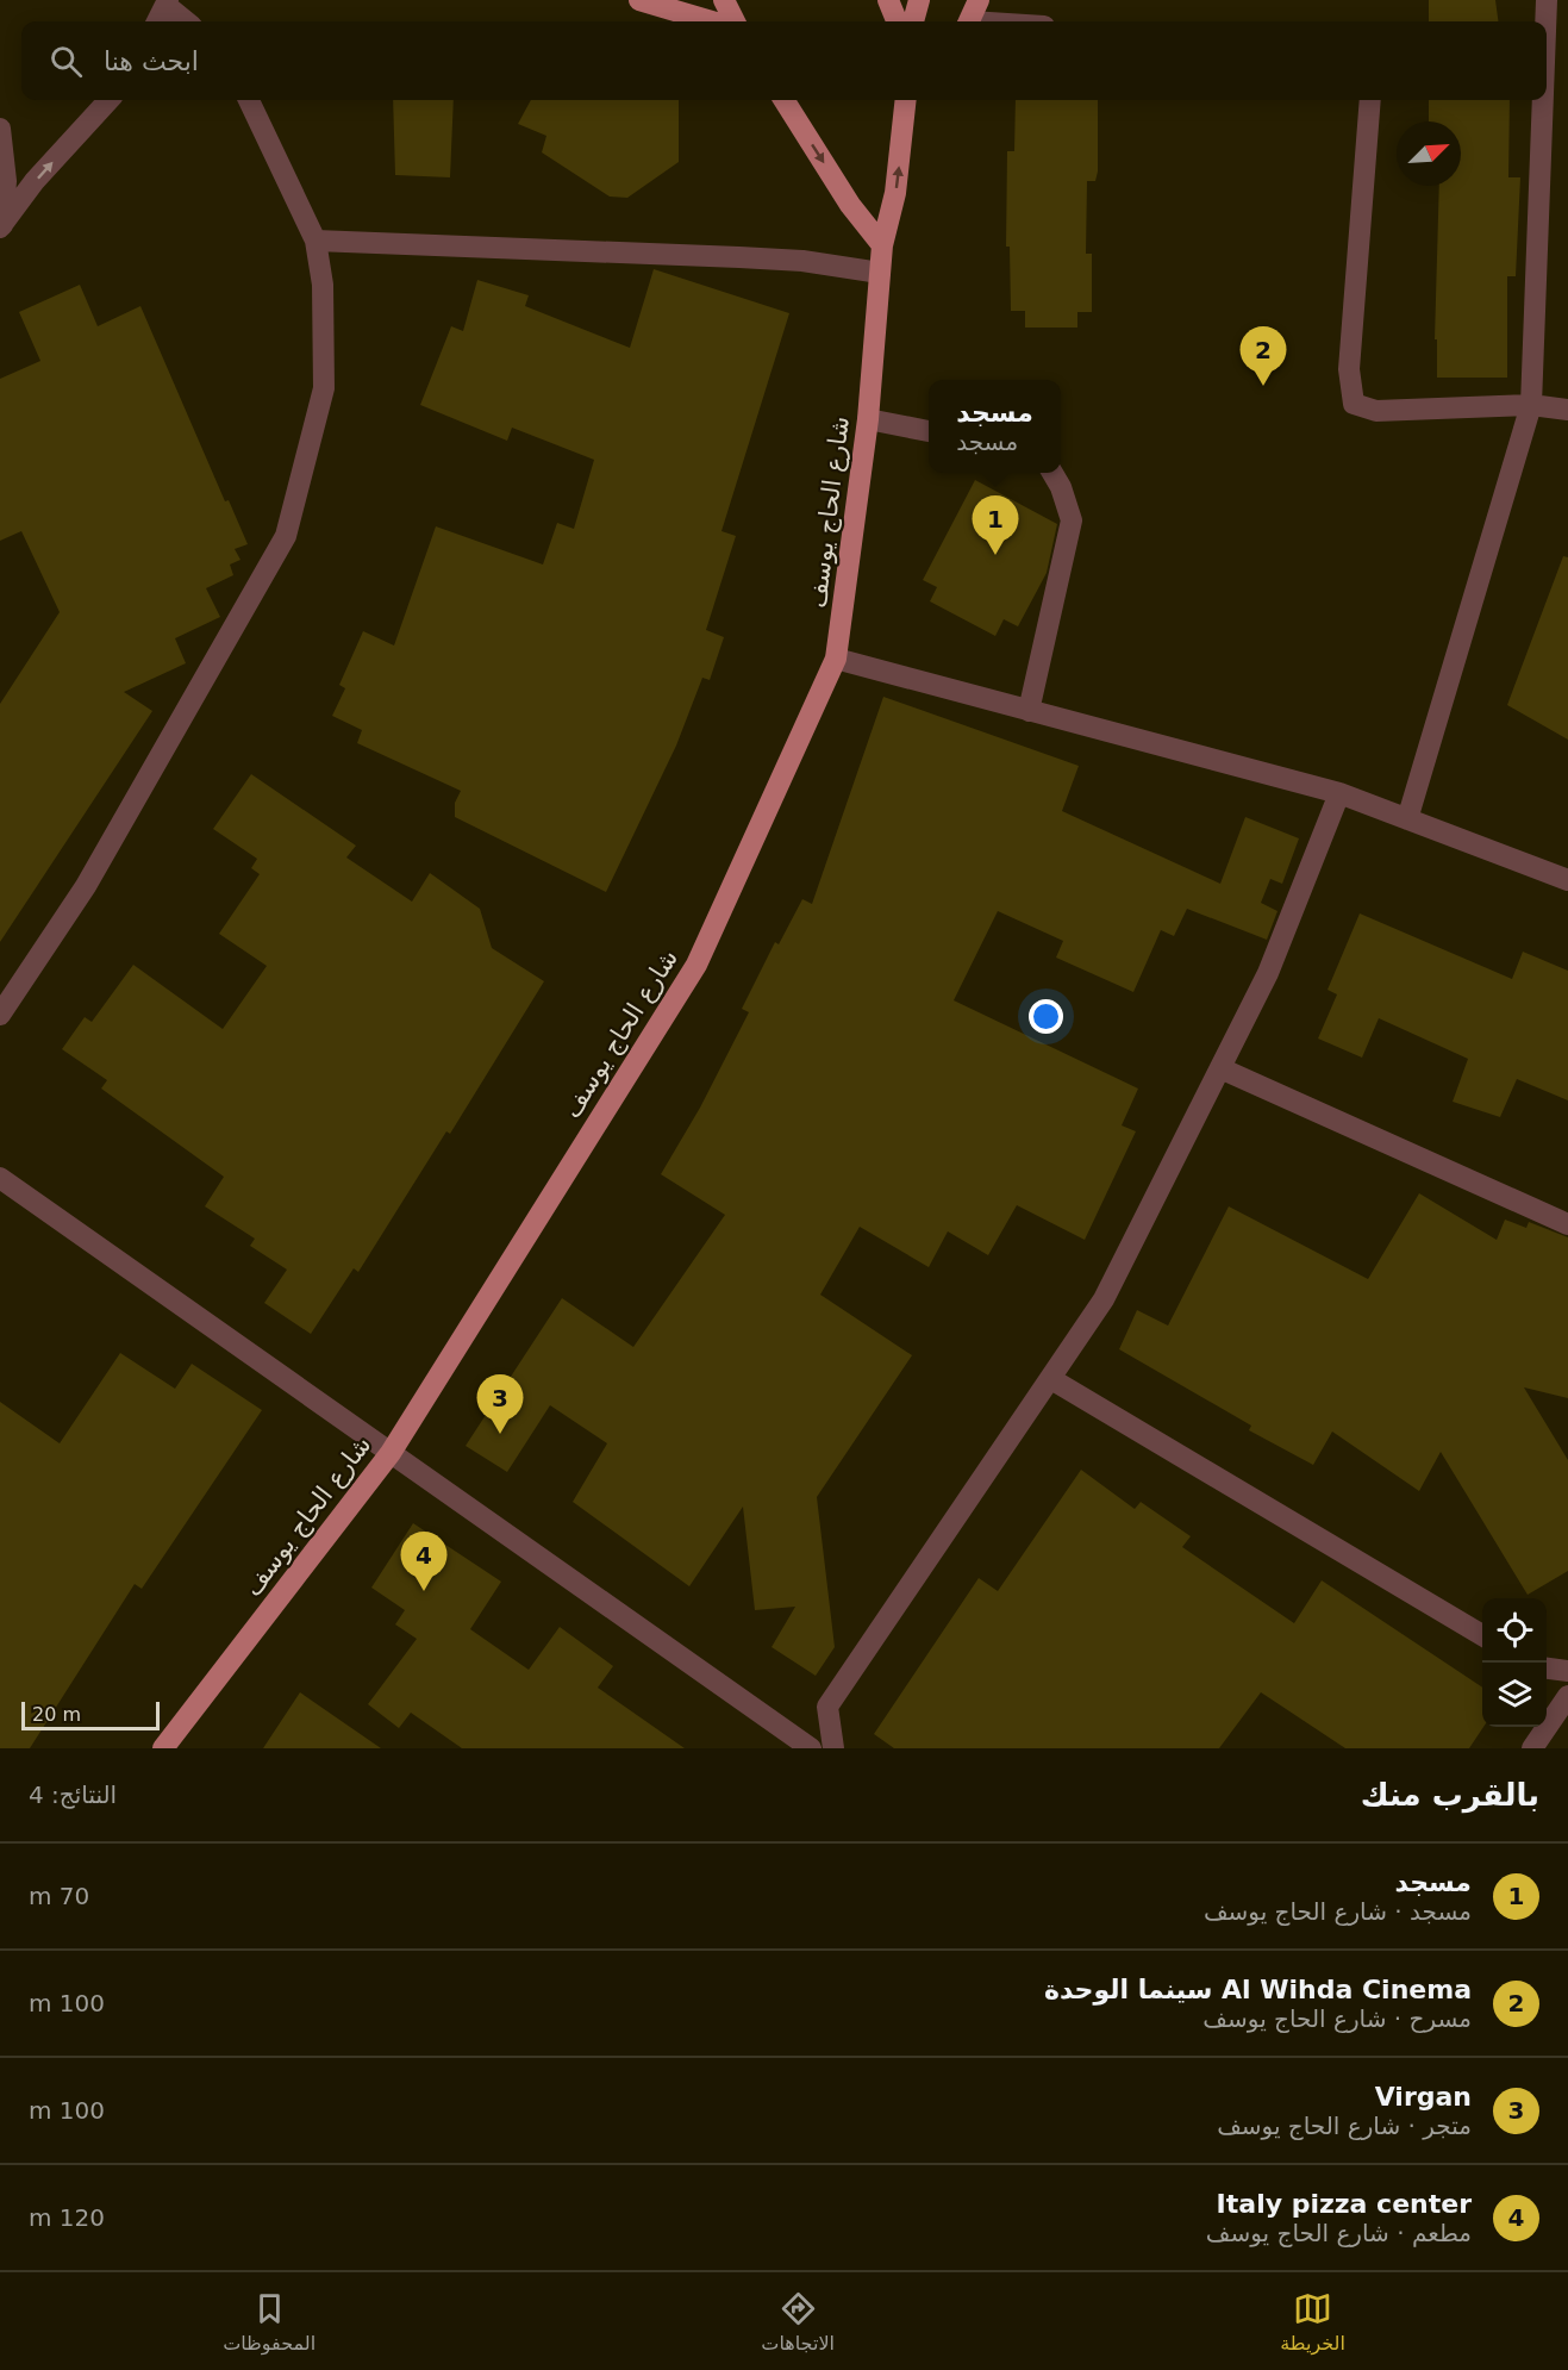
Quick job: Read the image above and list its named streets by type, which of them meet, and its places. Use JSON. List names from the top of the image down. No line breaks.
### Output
{"streets":{"main road":["شارع الحاج يوسف"]},"scale_bar":"20 m","north":"top right","page":{"search":"ابحث هنا","pins":["2","1","3","4"],"popup":["مسجد","مسجد"],"scale":"20 m","heading":["بالقرب منك","النتائج: 4"],"list":[{"mark":"1","name":"مسجد","note":"مسجد · شارع الحاج يوسف","value":"70 m"},{"mark":"2","name":"Al Wihda Cinema سينما الوحدة","note":"مسرح · شارع الحاج يوسف","value":"100 m"},{"mark":"3","name":"Virgan","note":"متجر · شارع الحاج يوسف","value":"100 m"},{"mark":"4","name":"Italy pizza center","note":"مطعم · شارع الحاج يوسف","value":"120 m"}],"nav":["الخريطة","الاتجاهات","المحفوظات"]}}
